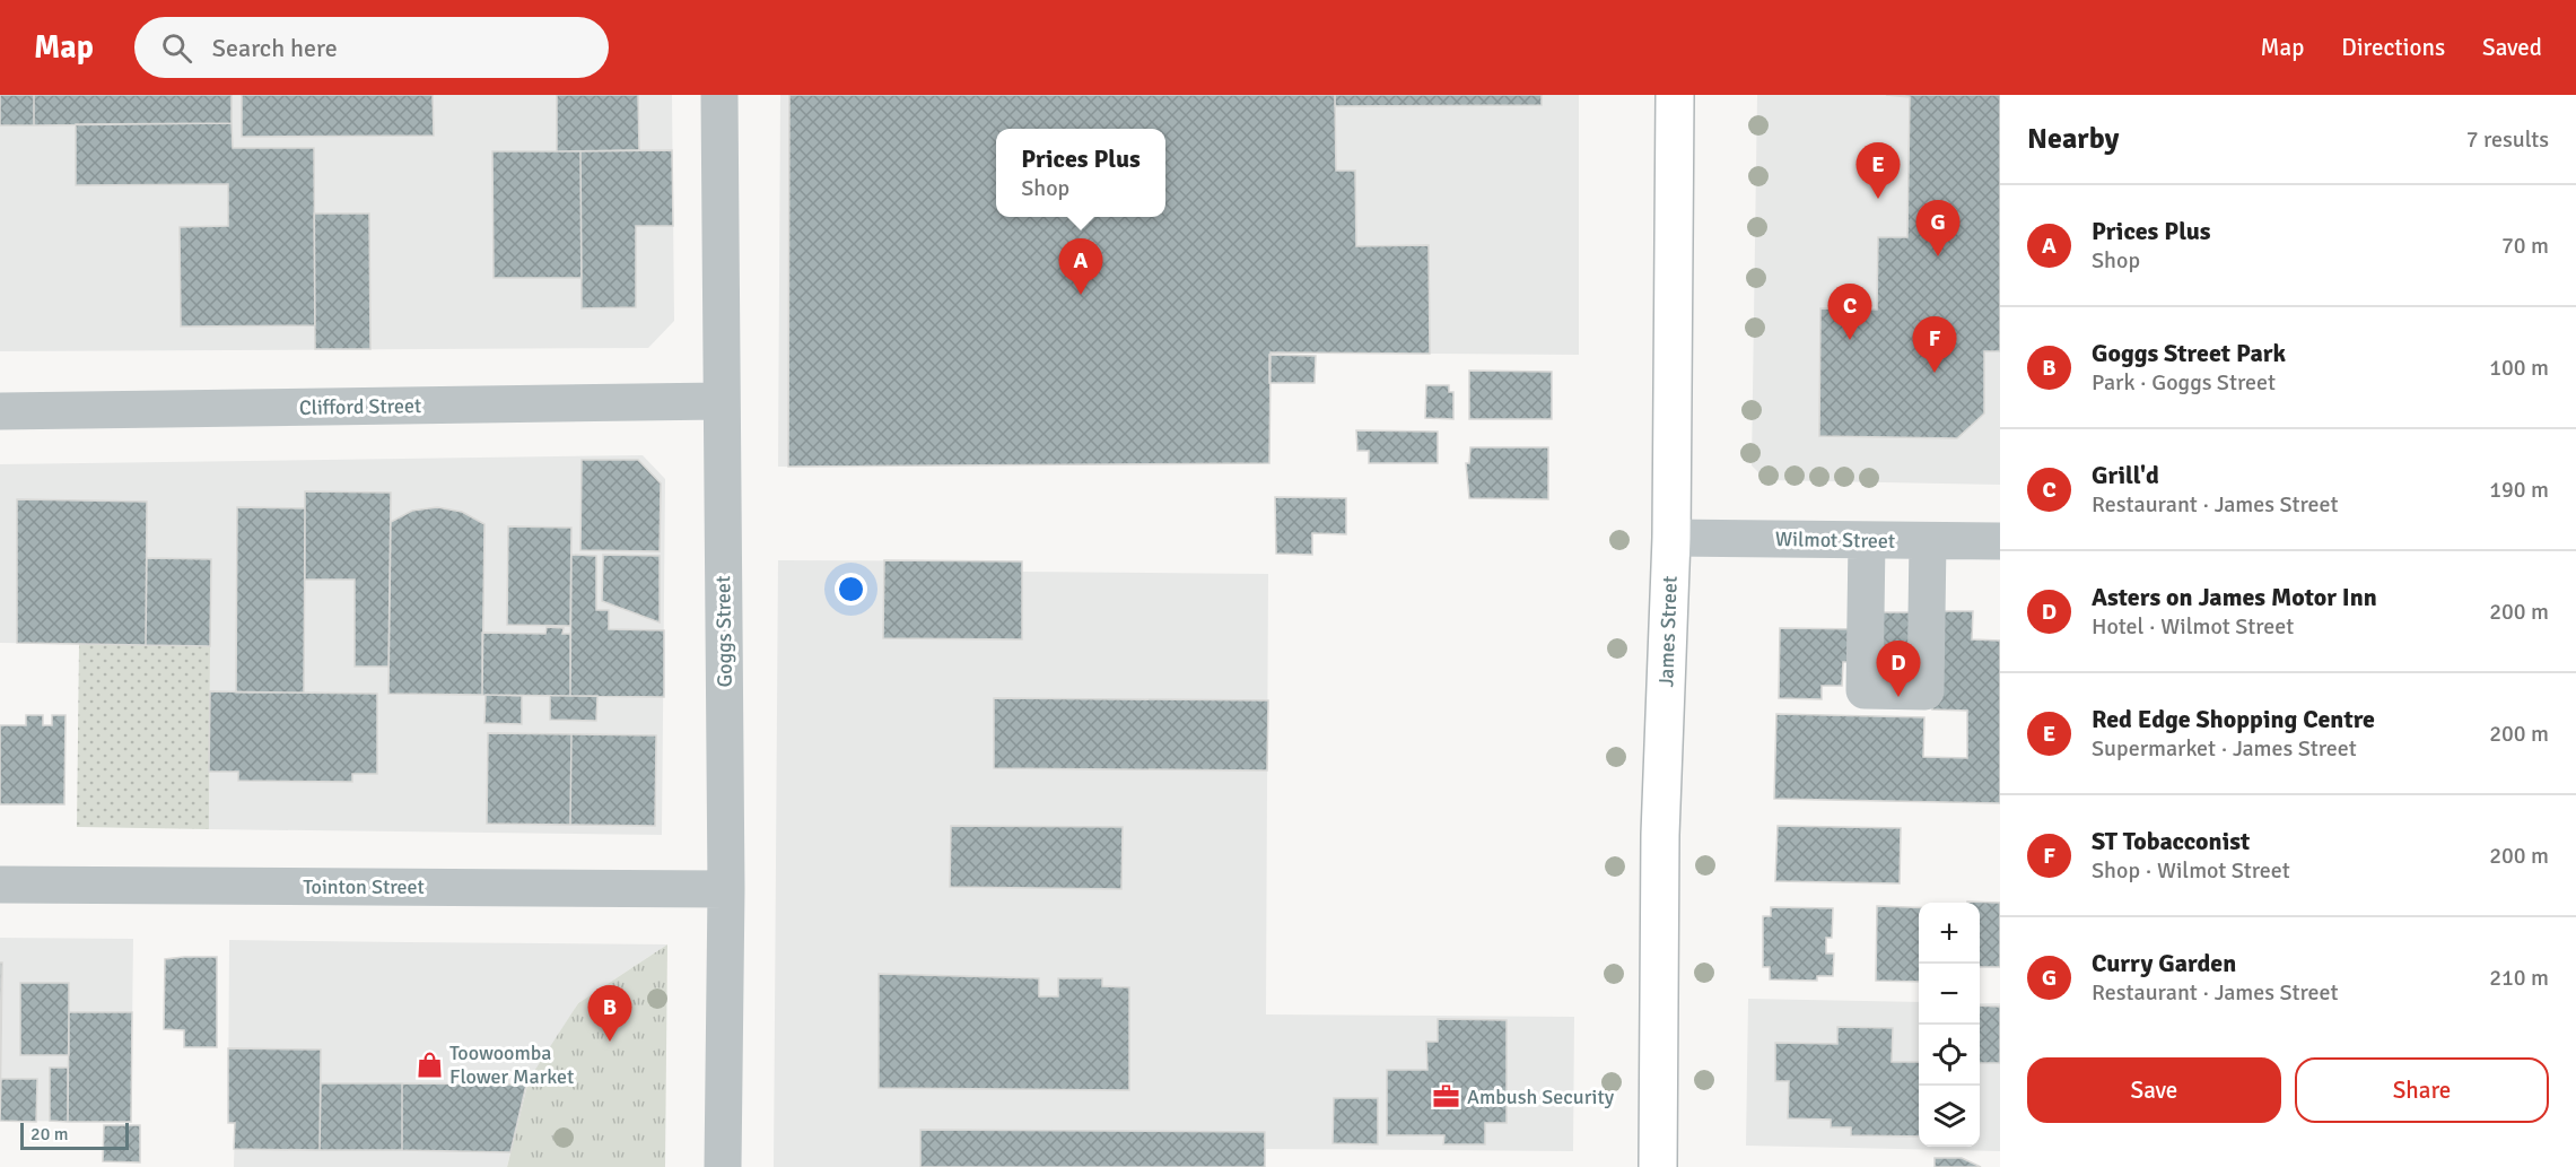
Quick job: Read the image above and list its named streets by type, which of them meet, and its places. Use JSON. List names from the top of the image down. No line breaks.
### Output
{"streets":{"highway":["James Street"],"street":["Clifford Street","Wilmot Street","Goggs Street","Tointon Street"]},"crossings":[["Clifford Street","Goggs Street"],["Wilmot Street","James Street"],["Goggs Street","Tointon Street"]],"places":{"shop":["Toowoomba Flower Market"],"office":["Ambush Security"]},"scale_bar":"20 m","page":{"header":"Map","search":"Search here","nav":["Map","Directions","Saved"],"heading":["Nearby","7 results"],"popup":["Prices Plus","Shop"],"pins":["E","G","A","C","F","D","B"],"list":[{"mark":"A","name":"Prices Plus","note":"Shop","value":"70 m"},{"mark":"B","name":"Goggs Street Park","note":"Park · Goggs Street","value":"100 m"},{"mark":"C","name":"Grill'd","note":"Restaurant · James Street","value":"190 m"},{"mark":"D","name":"Asters on James Motor Inn","note":"Hotel · Wilmot Street","value":"200 m"},{"mark":"E","name":"Red Edge Shopping Centre","note":"Supermarket · James Street","value":"200 m"},{"mark":"F","name":"ST Tobacconist","note":"Shop · Wilmot Street","value":"200 m"},{"mark":"G","name":"Curry Garden","note":"Restaurant · James Street","value":"210 m"}],"map_buttons":["+","−"],"buttons":["Save","Share"],"scale":"20 m"}}
